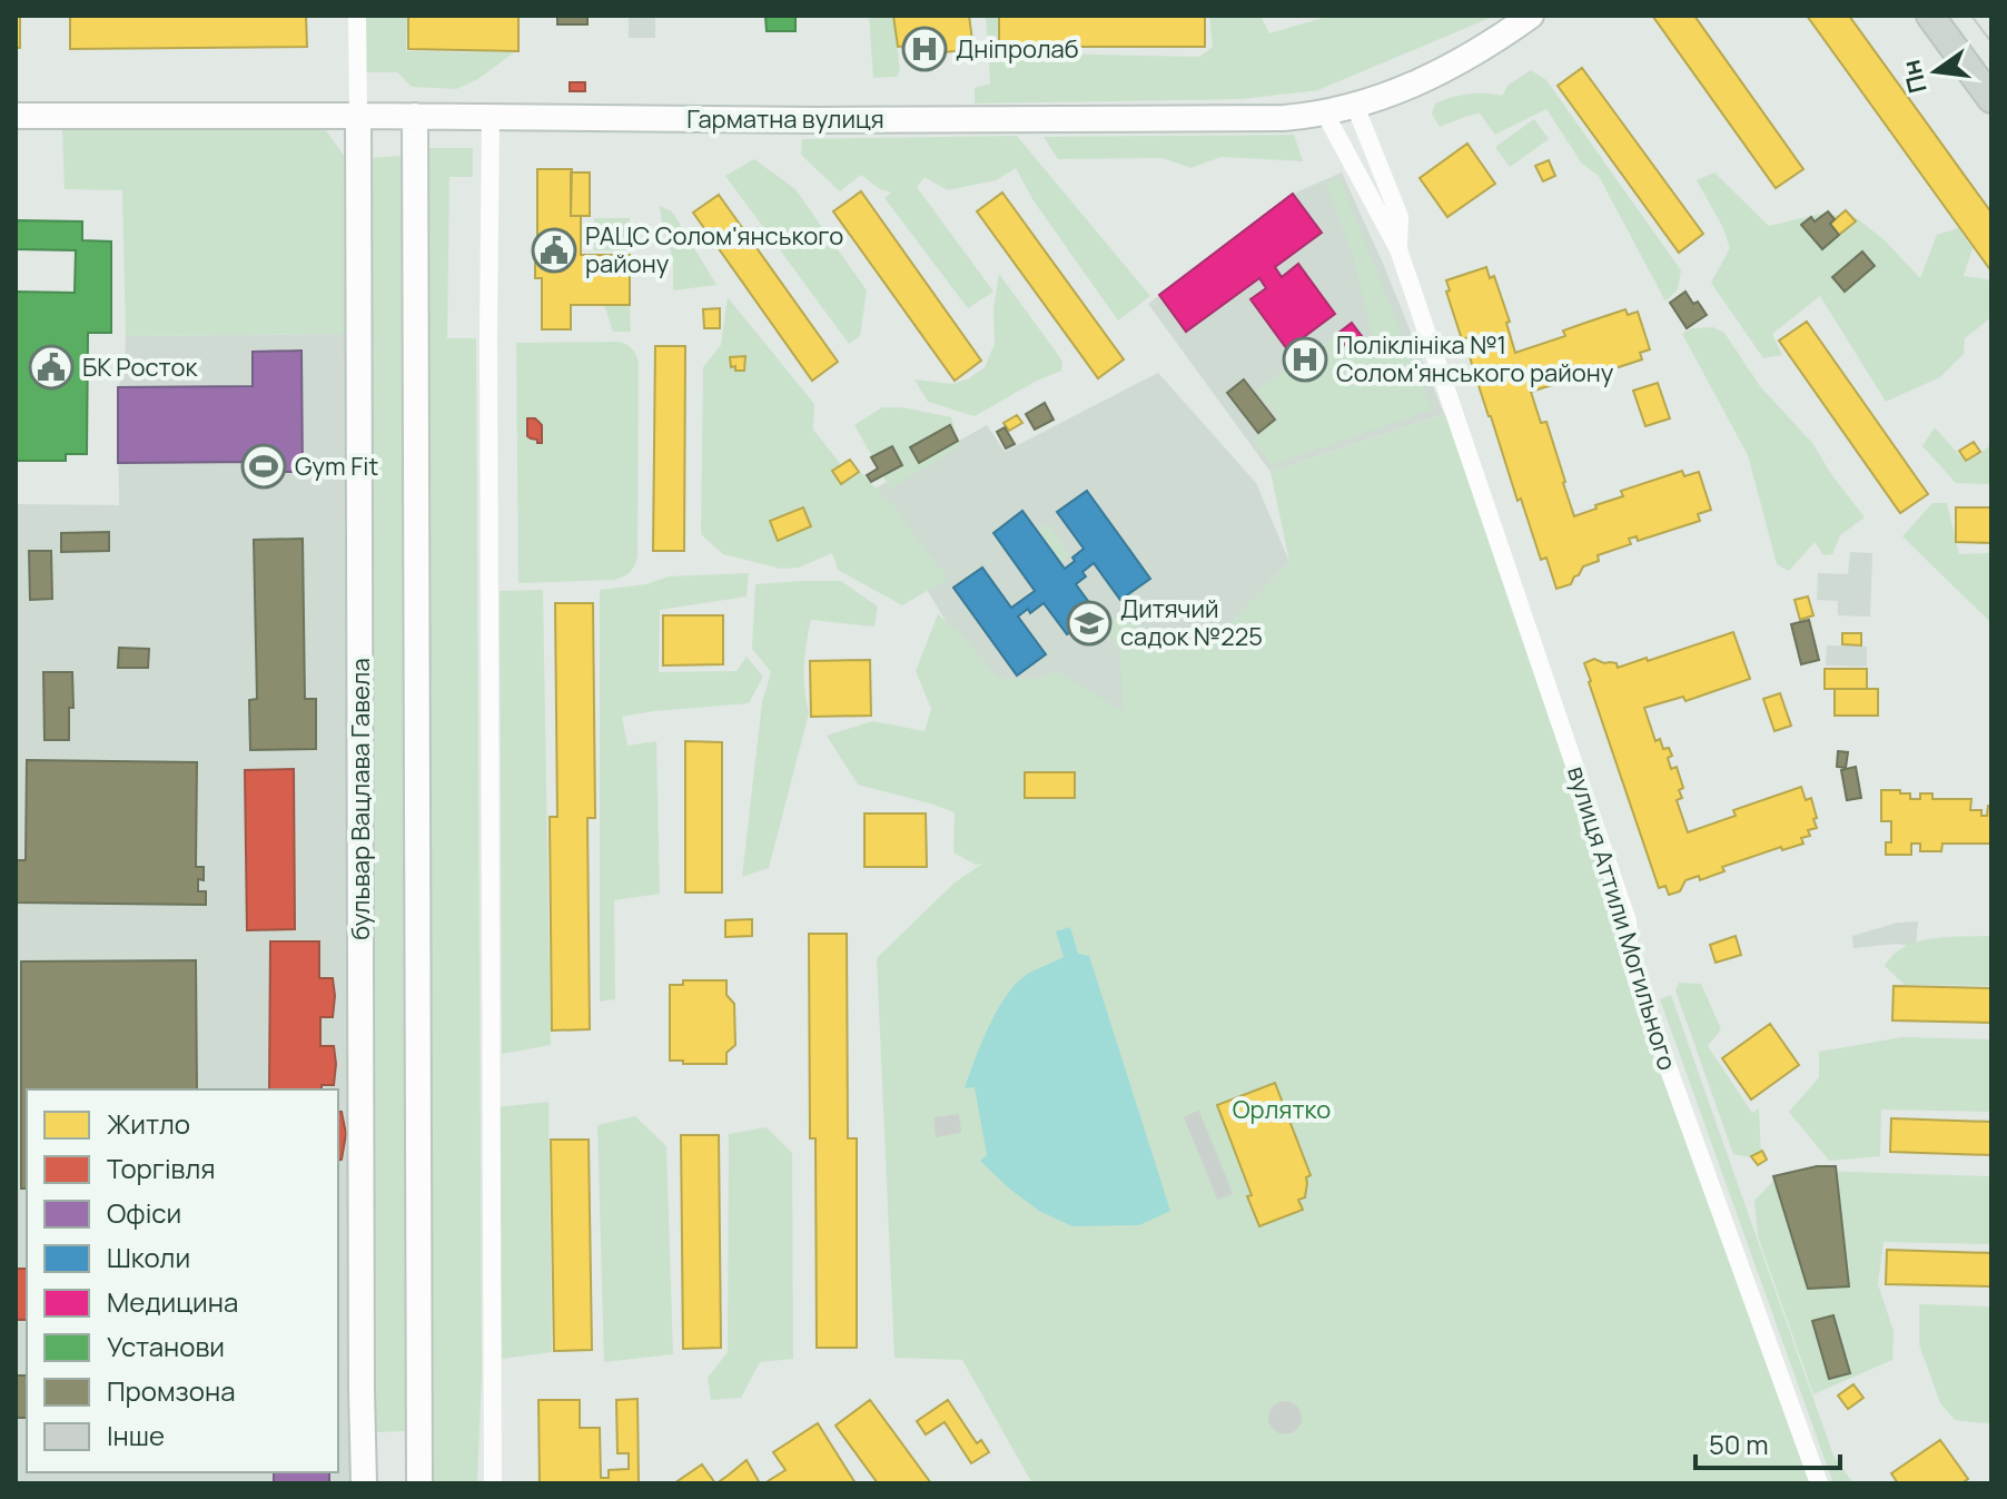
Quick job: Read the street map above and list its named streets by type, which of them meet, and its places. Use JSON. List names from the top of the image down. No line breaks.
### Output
{"streets":{"street":["Гарматна вулиця","бульвар Вацлава Гавела","вулиця Аттили Могильного"]},"crossings":[["Гарматна вулиця","бульвар Вацлава Гавела"],["Гарматна вулиця","вулиця Аттили Могильного"]],"parks":["Орлятко"],"places":{"hospital":["Дніпролаб","Поліклініка №1 Солом'янського району"],"public building":["РАЦС Солом'янського району","БК Росток"],"sports":["Gym Fit"],"school or university":["Дитячий садок №225"]},"legend":["Житло","Торгівля","Офіси","Школи","Медицина","Установи","Промзона","Інше"],"scale_bar":"50 m","north":"left"}
